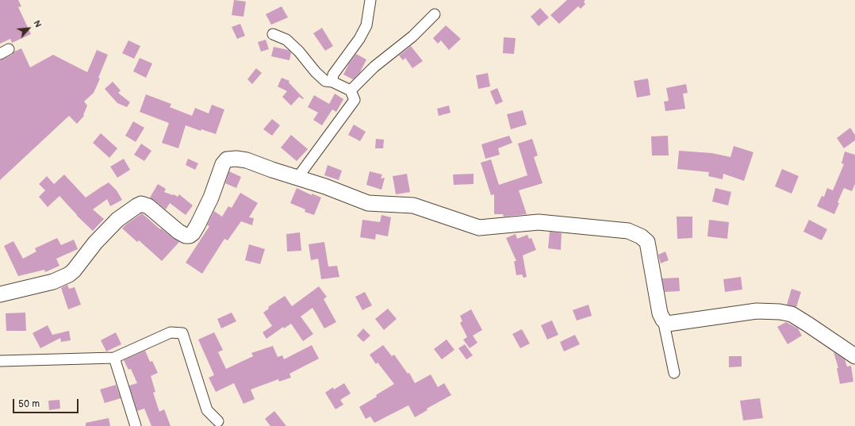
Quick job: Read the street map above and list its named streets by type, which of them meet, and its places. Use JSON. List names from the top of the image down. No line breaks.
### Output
{"scale_bar":"50 m","north":"top right"}
